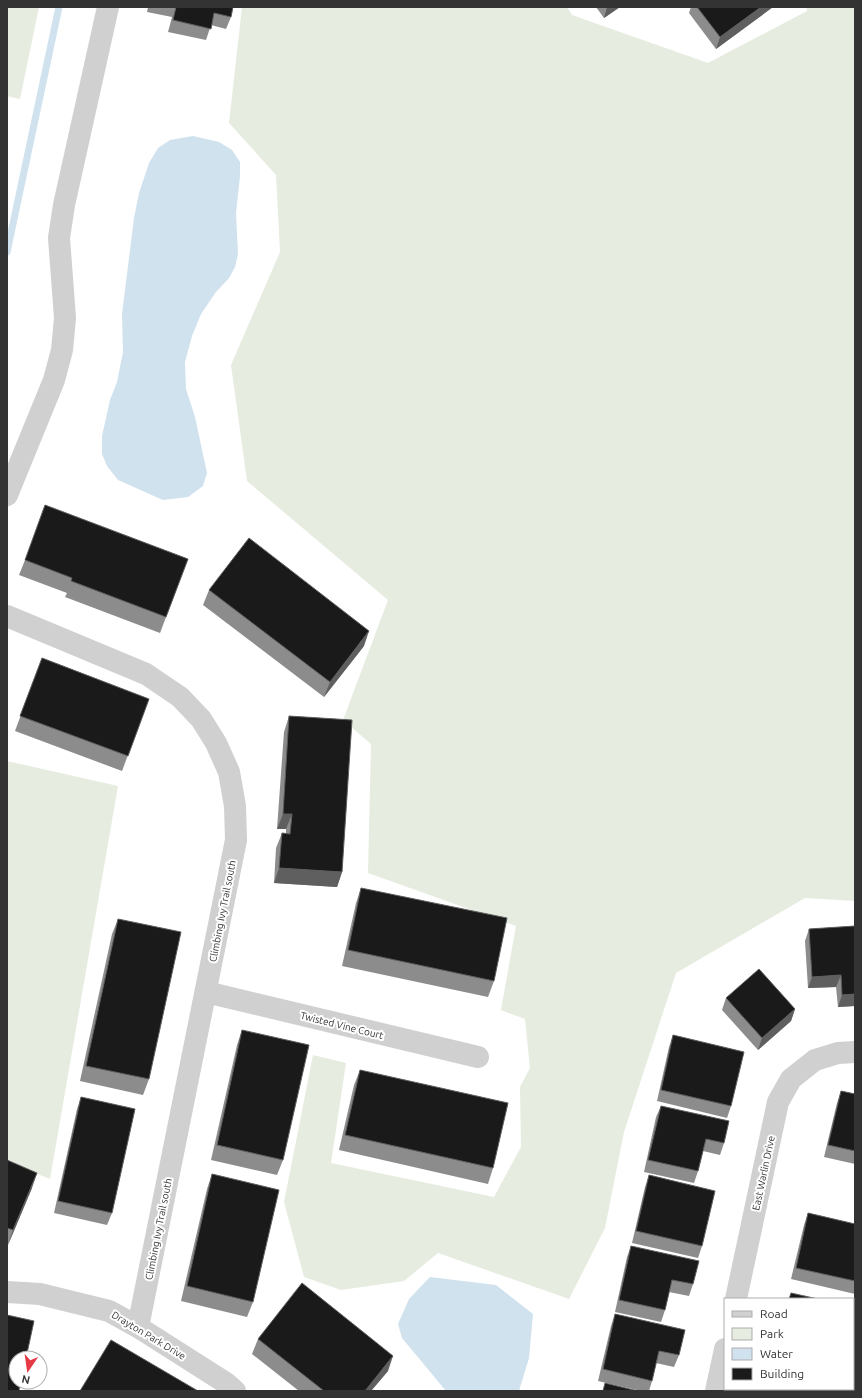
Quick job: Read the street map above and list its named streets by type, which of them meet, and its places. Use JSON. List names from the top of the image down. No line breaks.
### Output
{"streets":{"street":["Climbing Ivy Trail south","Twisted Vine Court","East Warlin Drive","Drayton Park Drive"]},"crossings":[["Climbing Ivy Trail south","Twisted Vine Court"],["Climbing Ivy Trail south","Drayton Park Drive"]],"legend":["Road","Park","Water","Building"],"north":"bottom"}
